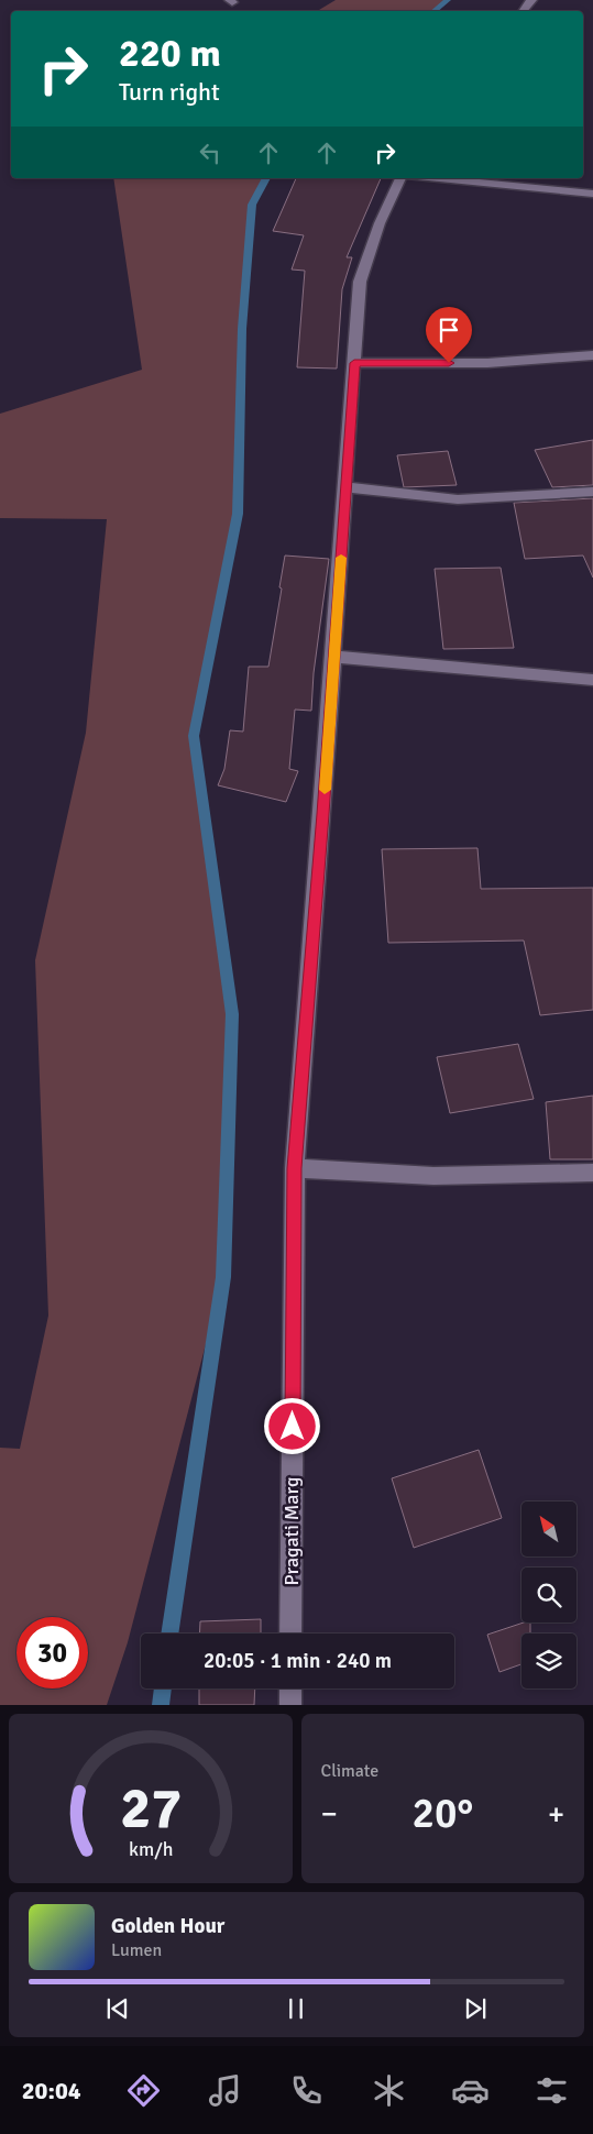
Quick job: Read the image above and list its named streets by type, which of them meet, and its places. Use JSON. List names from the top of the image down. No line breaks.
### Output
{"streets":{"street":["Pragati Marg"]},"north":"top left","page":{"turn":["220 m","Turn right"],"limit":"30","trip":"20:05 · 1 min · 240 m","tile":"Climate","heat":["−","20°","+"],"song":["Golden Hour","Lumen"],"tabs":"20:04","gauge":["27","km/h"]}}
